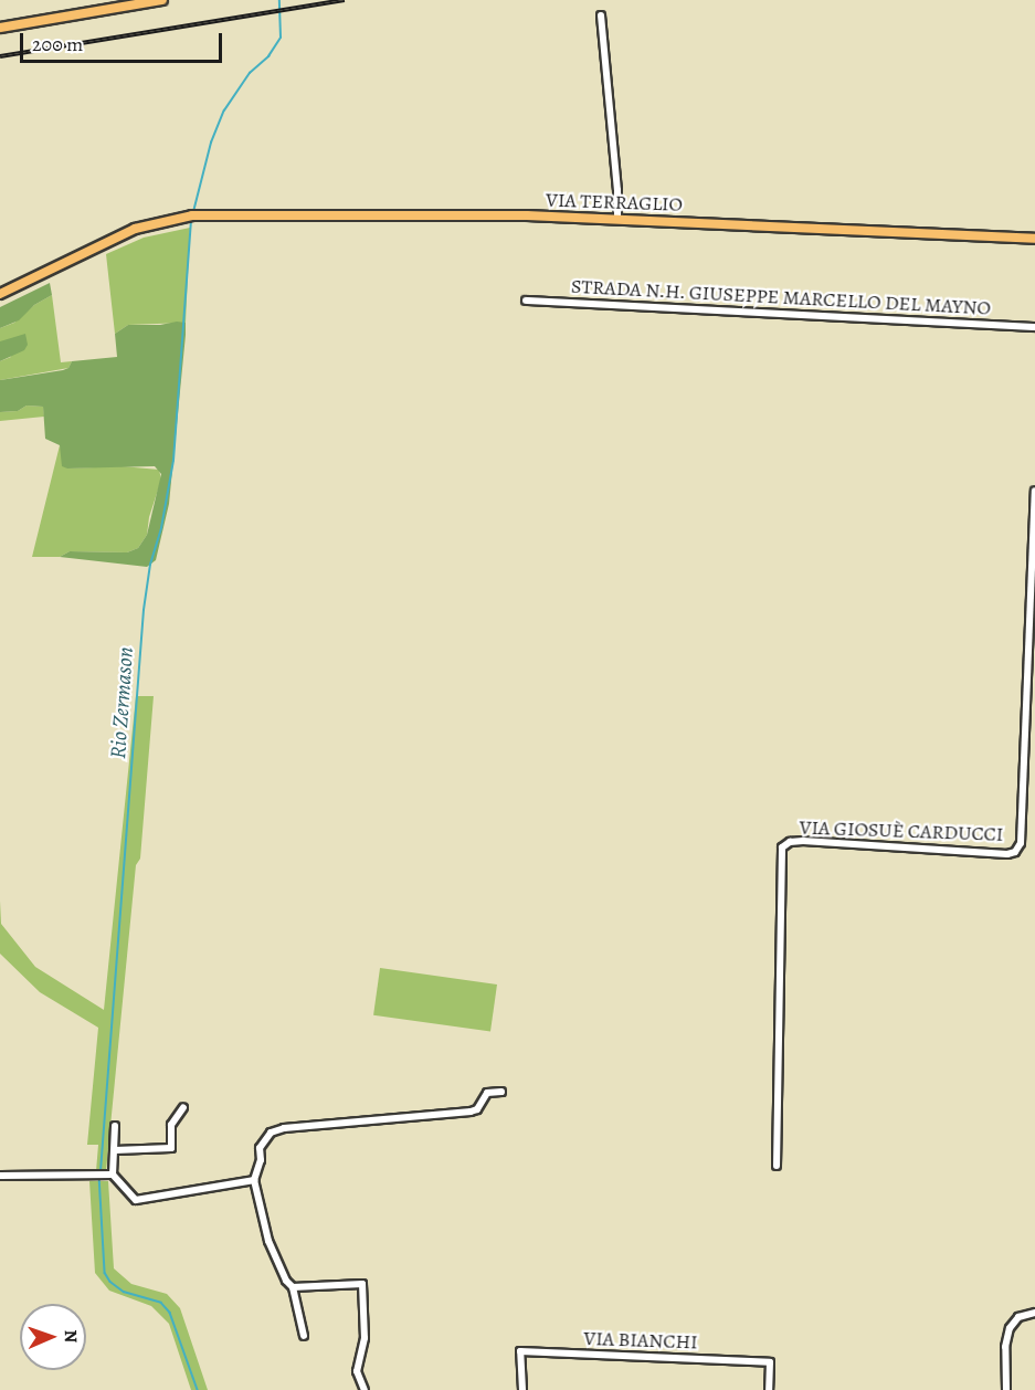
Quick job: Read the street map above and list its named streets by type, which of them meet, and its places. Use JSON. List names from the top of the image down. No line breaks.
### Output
{"streets":{"main road":["VIA TERRAGLIO"],"street":["STRADA N.H. GIUSEPPE MARCELLO DEL MAYNO","VIA GIOSUÈ CARDUCCI","VIA BIANCHI"]},"water":["Rio Zermason"],"scale_bar":"200 m","north":"right"}
